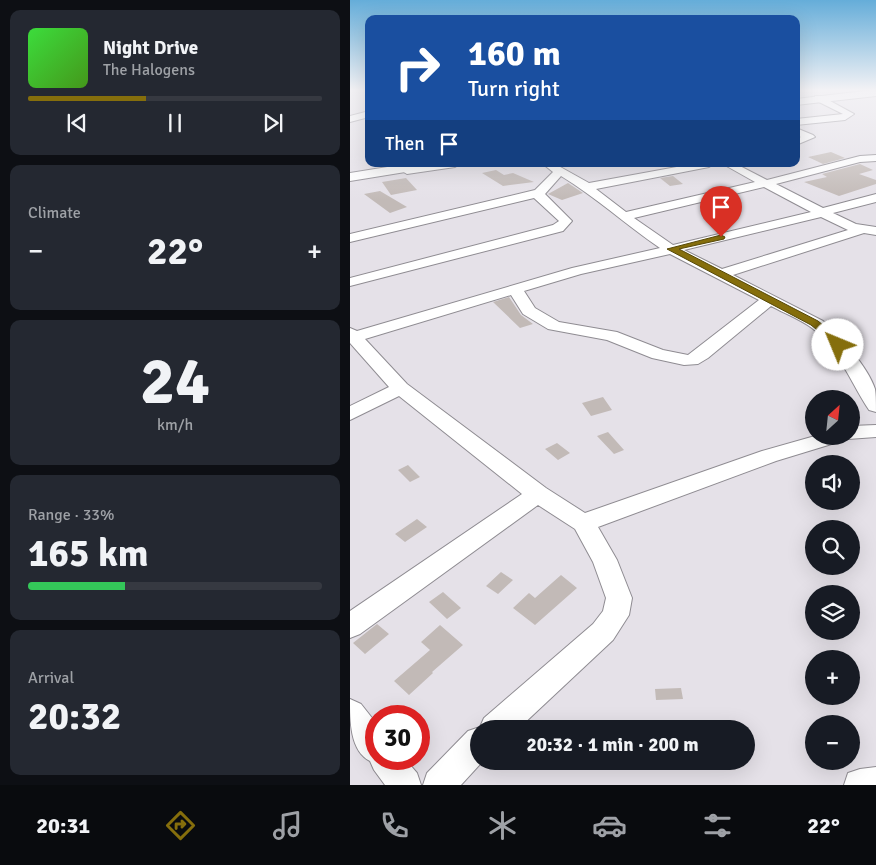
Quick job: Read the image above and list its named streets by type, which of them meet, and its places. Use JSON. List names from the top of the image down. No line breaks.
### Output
{"north":"top right","page":{"turn":["160 m","Turn right"],"song":["Night Drive","The Halogens"],"then":"Then","tile":["Climate",["24","km/h"],["Range · 33%","165 km"],["Arrival","20:32"]],"heat":["−","22°","+"],"map_buttons":["+","−"],"limit":"30","trip":"20:32 · 1 min · 200 m","tabs":["20:31","22°"]}}
